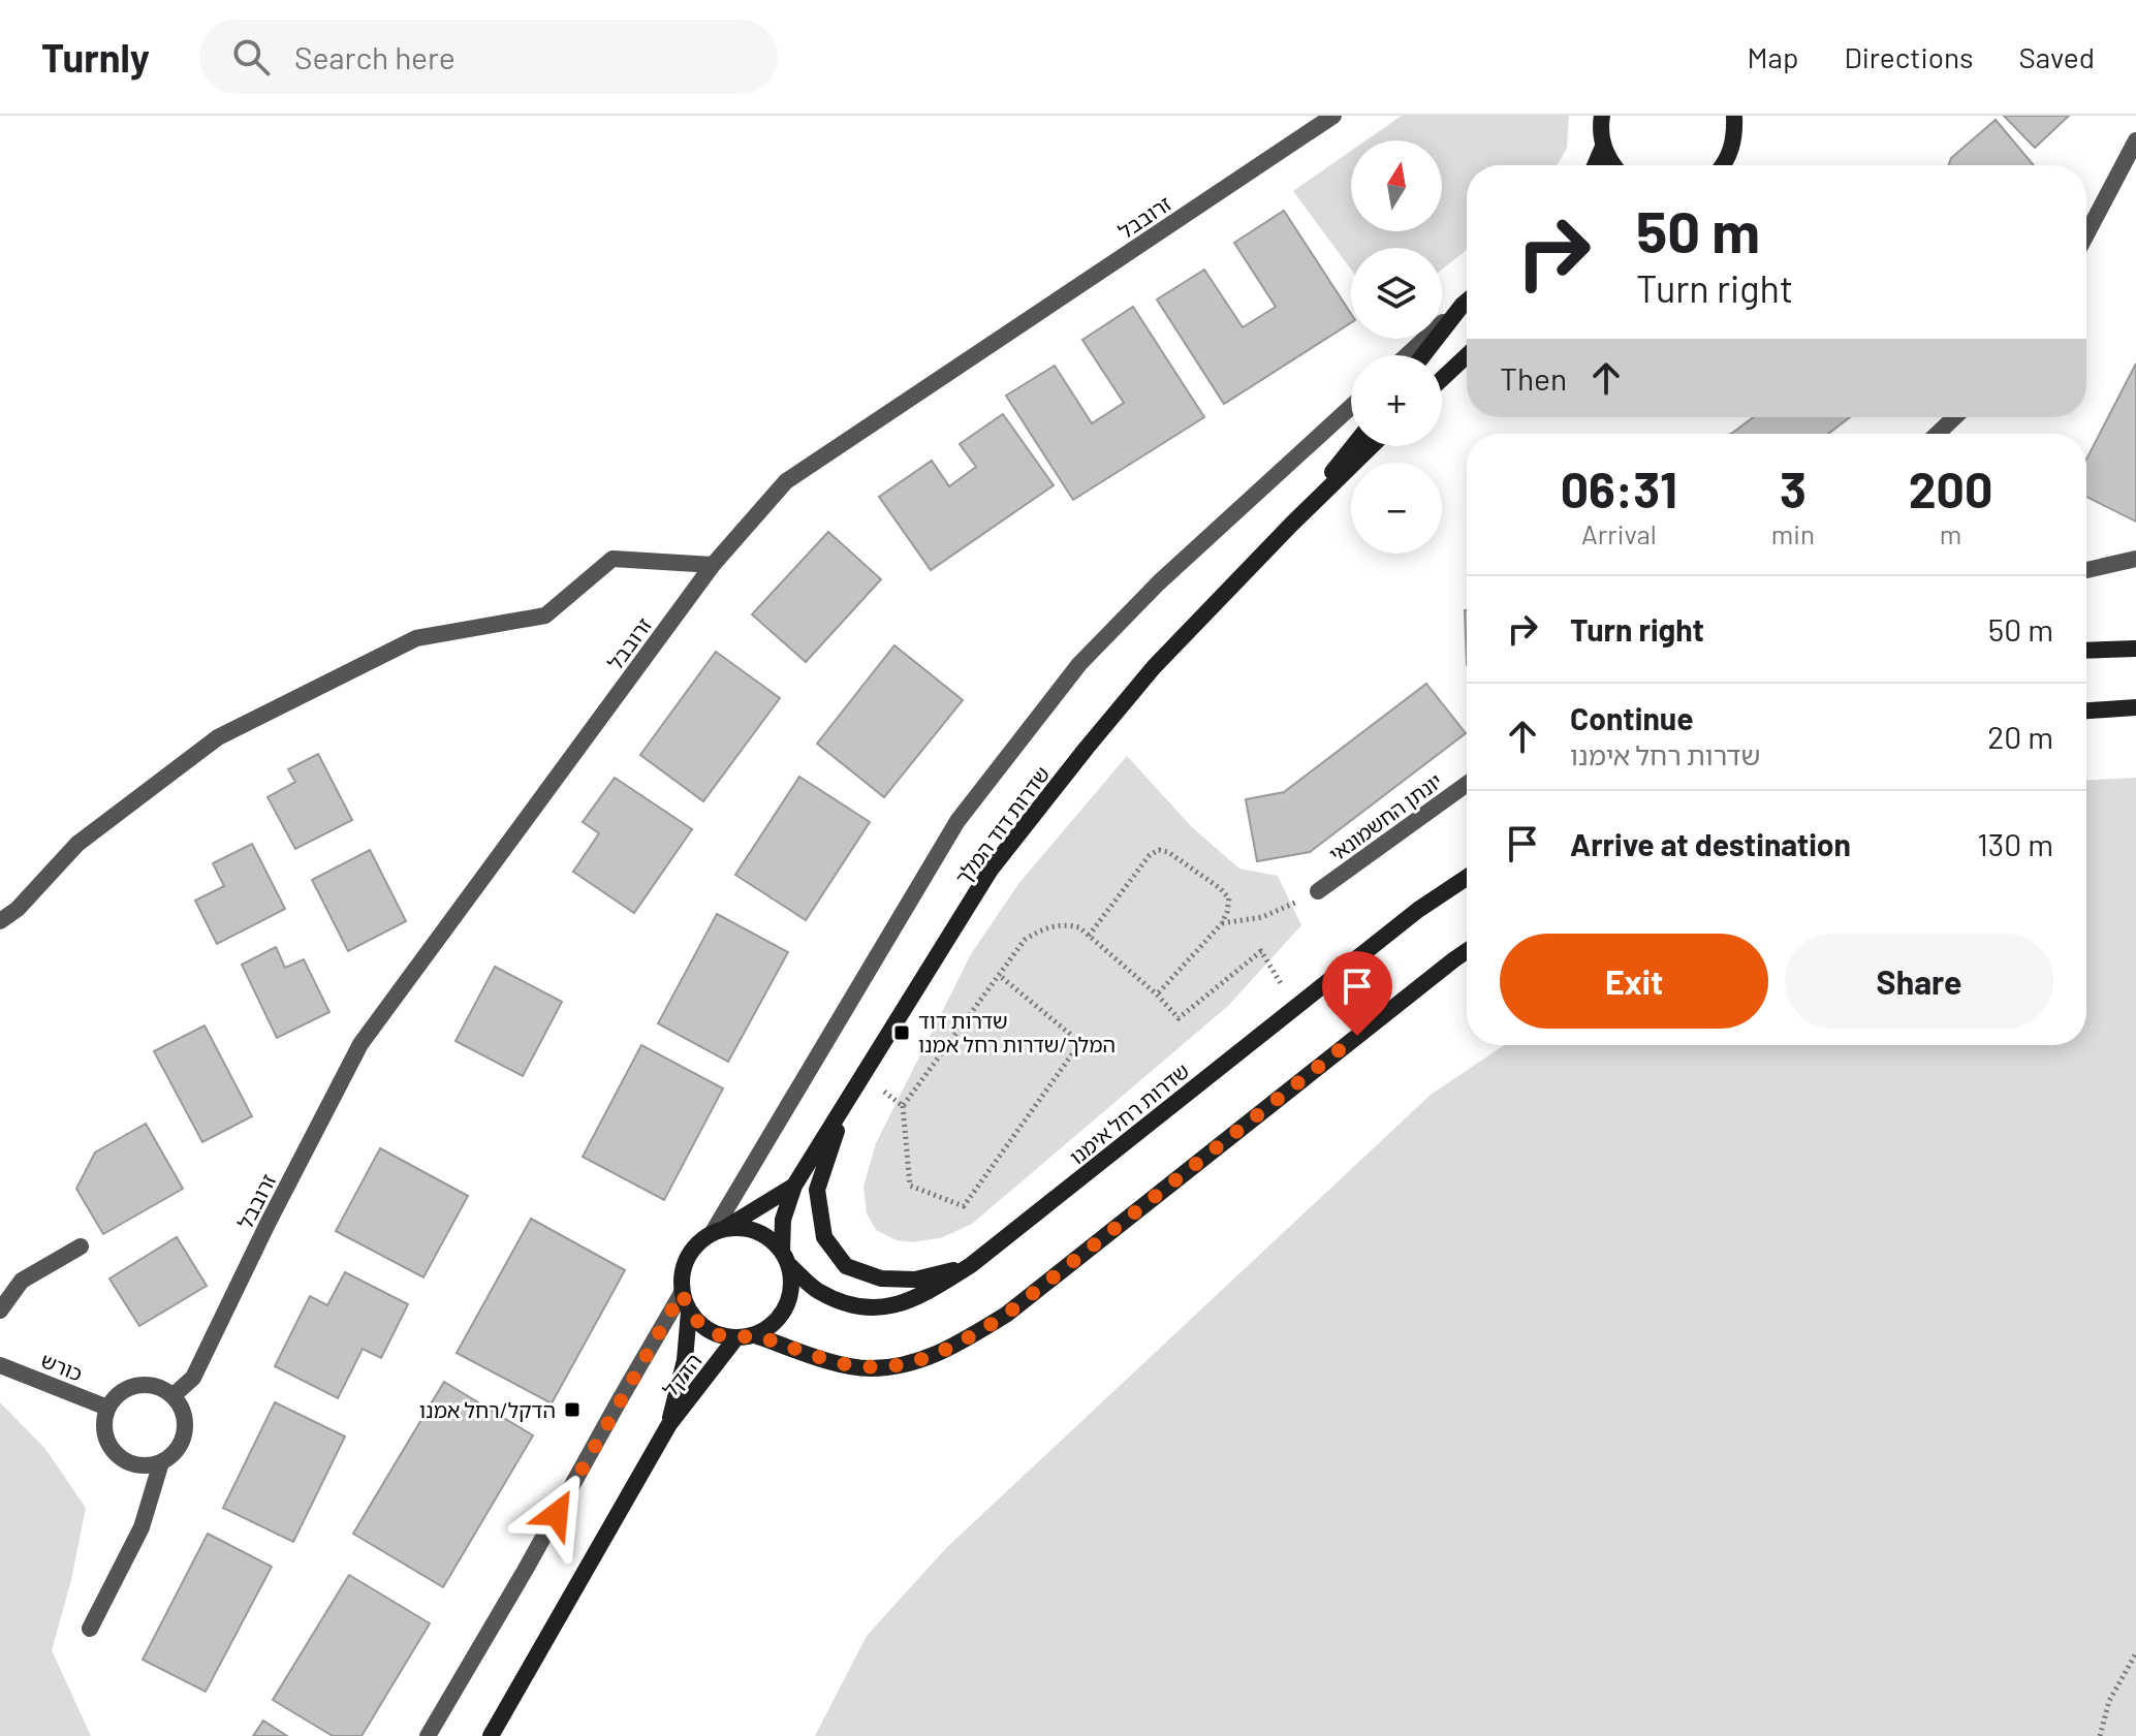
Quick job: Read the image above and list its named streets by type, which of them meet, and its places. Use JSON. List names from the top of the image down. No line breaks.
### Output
{"streets":{"street":["זרובבל","יונתן החשמונאי","שדרות דוד המלך","שדרות רחל אימנו","כורש","הדקל"]},"crossings":[["זרובבל","כורש"],["שדרות דוד המלך","שדרות רחל אימנו"],["שדרות דוד המלך","הדקל"],["שדרות רחל אימנו","הדקל"]],"places":{"transit":["שדרות דוד המלך/שדרות רחל אמנו","הדקל/רחל אמנו"]},"north":"top","page":{"header":"Turnly","search":"Search here","nav":["Map","Directions","Saved"],"map_buttons":["+","−"],"turn":["50 m","Turn right"],"then":"Then","eta":["06:31","Arrival","3","min","200","m"],"list":[{"name":"Turn right","value":"50 m"},{"name":"Continue","note":"שדרות רחל אימנו","value":"20 m"},{"name":"Arrive at destination","value":"130 m"}],"buttons":["Exit","Share"]}}
